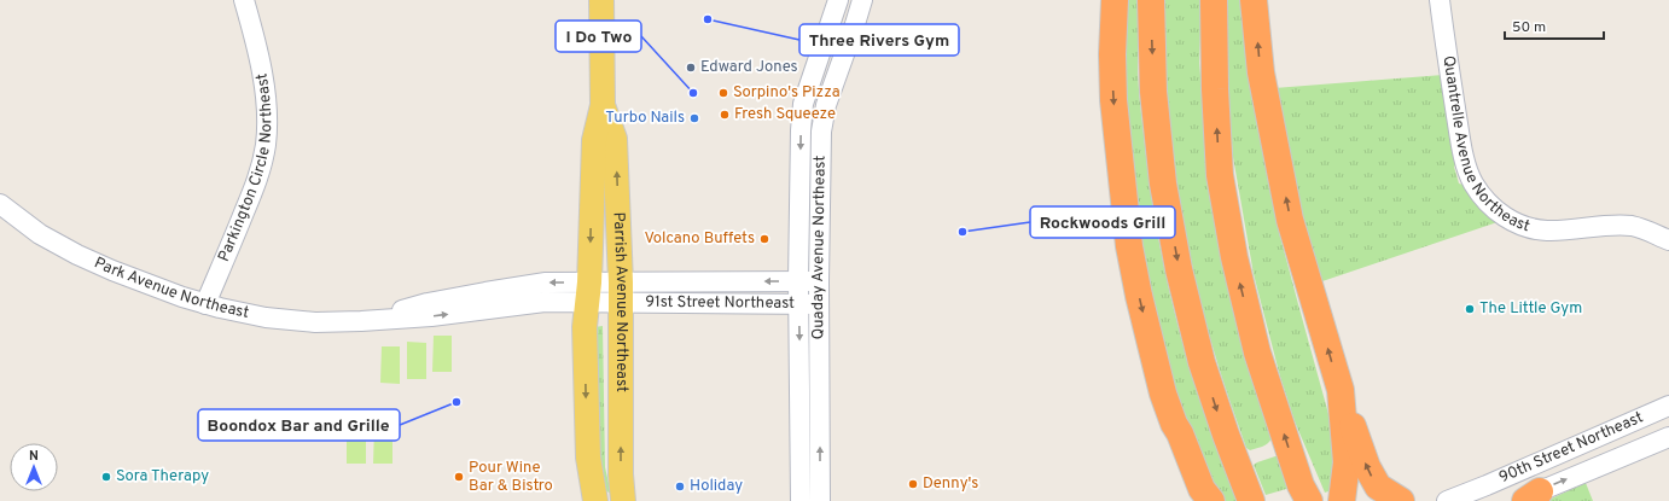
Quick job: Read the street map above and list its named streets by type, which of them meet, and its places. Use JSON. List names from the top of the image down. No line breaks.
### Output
{"streets":{"main road":["Parrish Avenue Northeast"],"street":["Quantrelle Avenue Northeast","Parkington Circle Northeast","Quaday Avenue Northeast","Park Avenue Northeast","91st Street Northeast","90th Street Northeast"]},"crossings":[["Parkington Circle Northeast","Park Avenue Northeast"],["Quaday Avenue Northeast","91st Street Northeast"],["Park Avenue Northeast","Parrish Avenue Northeast"],["Park Avenue Northeast","91st Street Northeast"],["Parrish Avenue Northeast","91st Street Northeast"]],"places":["Three Rivers Gym","Edward Jones","I Do Two","Sorpino's Pizza","Fresh Squeeze","Turbo Nails","Rockwoods Grill","Volcano Buffets","The Little Gym","Boondox Bar and Grille","Sora Therapy","Pour Wine Bar & Bistro","Denny's","Holiday"],"scale_bar":"50 m","north":"top"}
